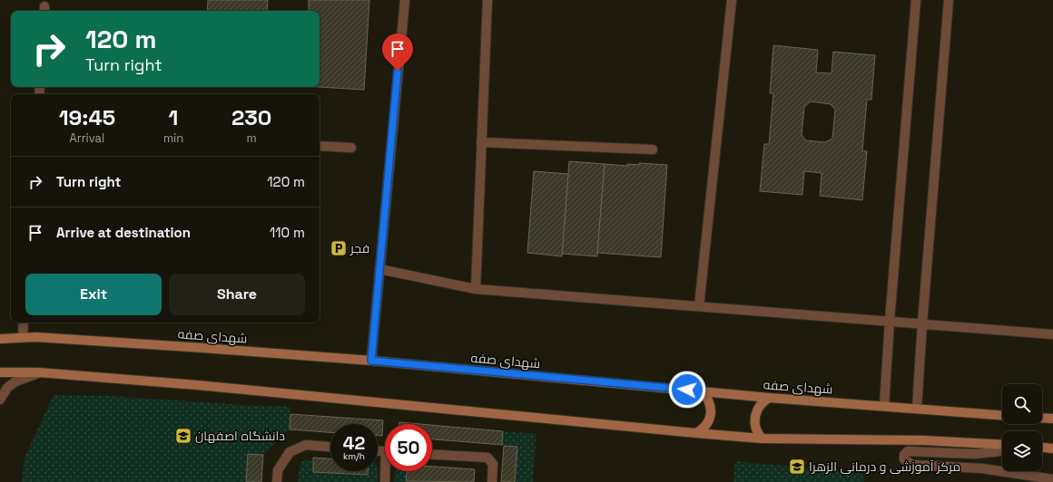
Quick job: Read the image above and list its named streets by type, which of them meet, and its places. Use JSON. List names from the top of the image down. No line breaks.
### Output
{"streets":{"main road":["شهدای صفه"]},"places":{"parking":["فجر"],"school or university":["دانشگاه اصفهان","مرکز آموزشی و درمانی الزهرا"]},"page":{"turn":["120 m","Turn right"],"eta":["19:45","Arrival","1","min","230","m"],"list":[{"name":"Turn right","value":"120 m"},{"name":"Arrive at destination","value":"110 m"}],"buttons":["Exit","Share"],"speed":"42 km/h","limit":"50"}}
